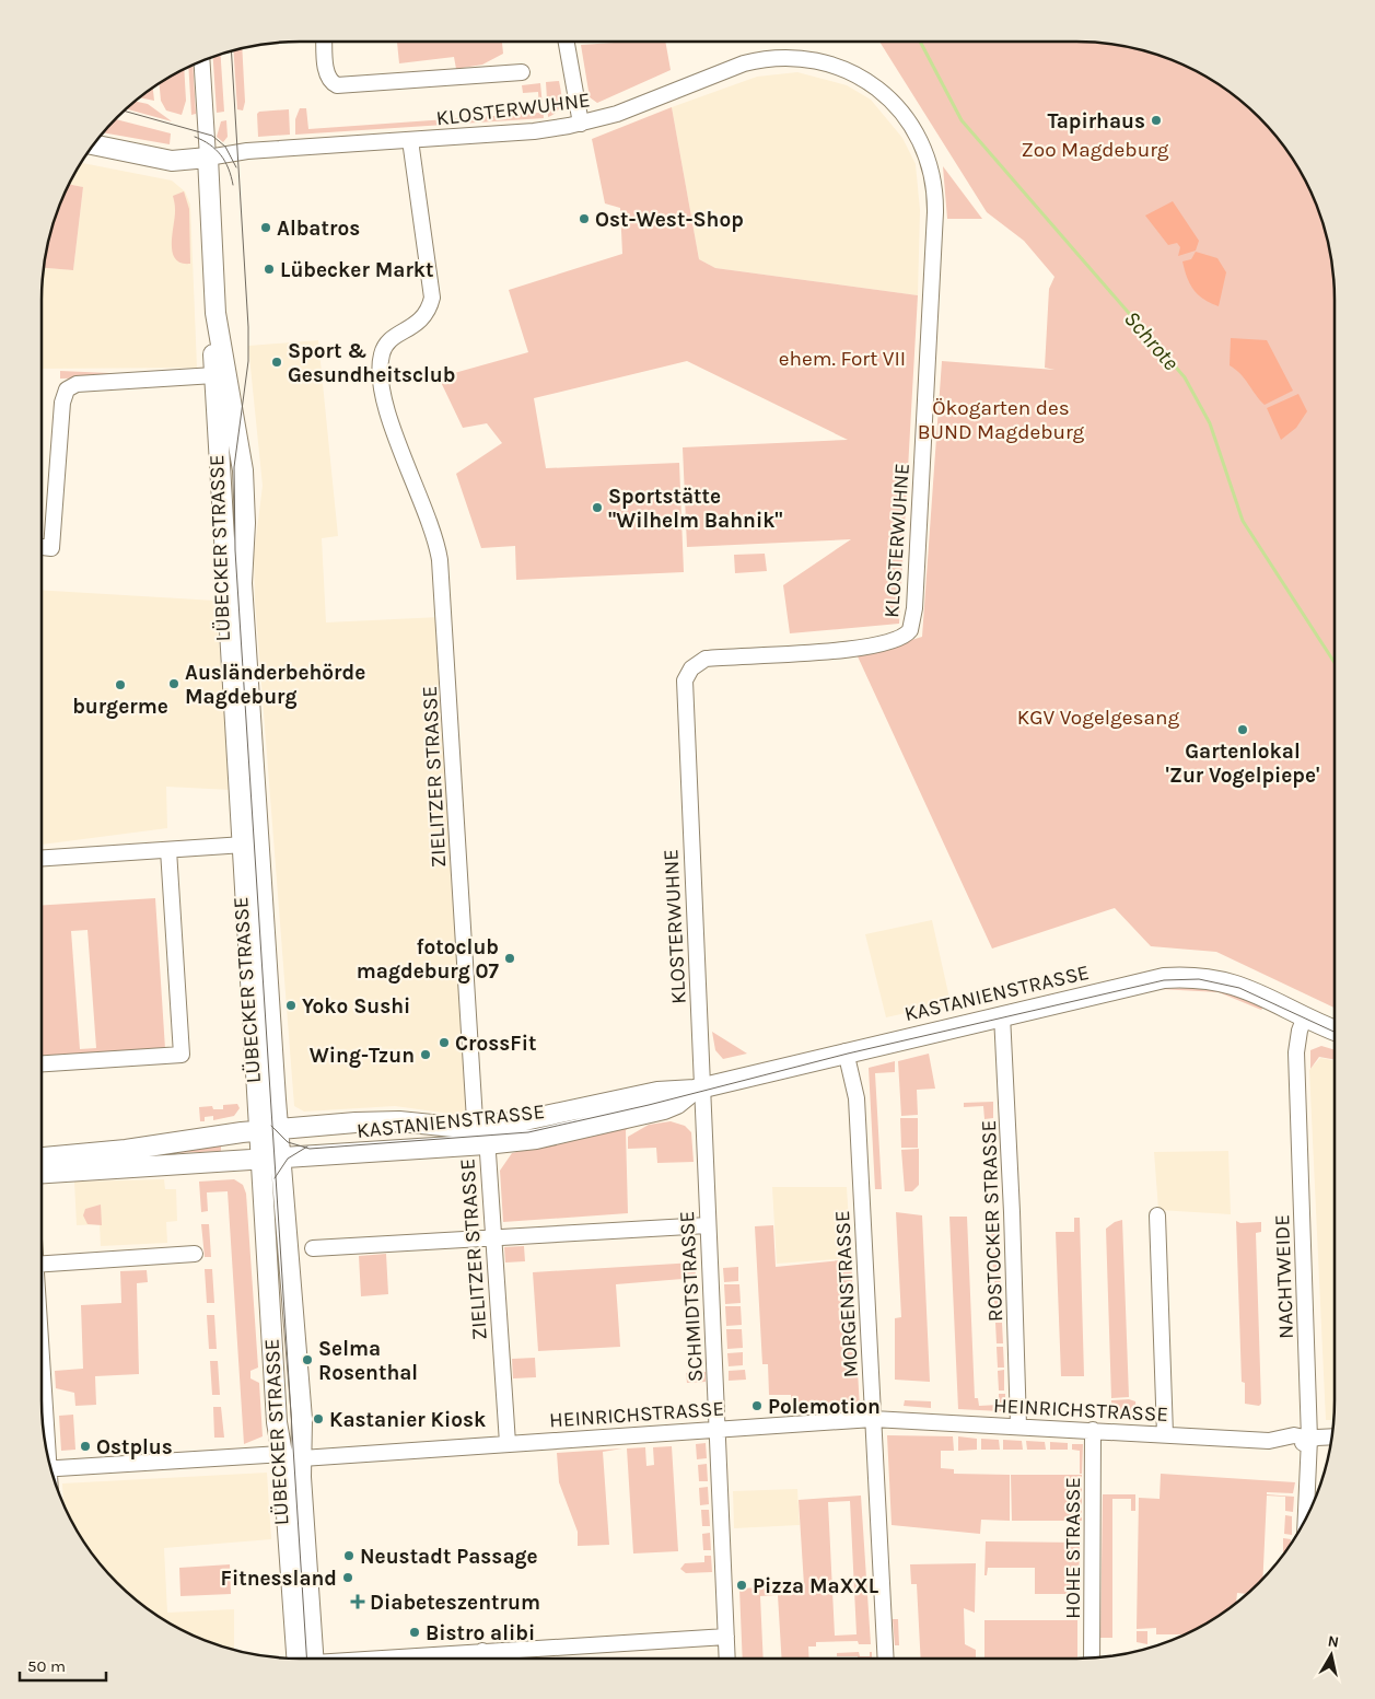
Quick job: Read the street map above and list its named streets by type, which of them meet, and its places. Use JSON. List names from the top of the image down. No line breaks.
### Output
{"streets":{"main road":["LÜBECKER STRASSE","KASTANIENSTRASSE"],"street":["KLOSTERWUHNE","ZIELITZER STRASSE","ROSTOCKER STRASSE","NACHTWEIDE","MORGENSTRASSE","SCHMIDTSTRASSE","HEINRICHSTRASSE","HOHE STRASSE"]},"crossings":[["KLOSTERWUHNE","LÜBECKER STRASSE"],["KLOSTERWUHNE","ZIELITZER STRASSE"],["KLOSTERWUHNE","KASTANIENSTRASSE"],["KLOSTERWUHNE","SCHMIDTSTRASSE"],["LÜBECKER STRASSE","KASTANIENSTRASSE"],["LÜBECKER STRASSE","HEINRICHSTRASSE"],["ZIELITZER STRASSE","KASTANIENSTRASSE"],["ZIELITZER STRASSE","HEINRICHSTRASSE"],["KASTANIENSTRASSE","ROSTOCKER STRASSE"],["KASTANIENSTRASSE","NACHTWEIDE"],["KASTANIENSTRASSE","MORGENSTRASSE"],["KASTANIENSTRASSE","SCHMIDTSTRASSE"],["ROSTOCKER STRASSE","HEINRICHSTRASSE"],["NACHTWEIDE","HEINRICHSTRASSE"],["MORGENSTRASSE","HEINRICHSTRASSE"],["SCHMIDTSTRASSE","HEINRICHSTRASSE"],["HEINRICHSTRASSE","HOHE STRASSE"]],"water":["Schrote"],"parks":["Zoo Magdeburg","ehem. Fort VII","Ökogarten des BUND Magdeburg","KGV Vogelgesang"],"places":{"other":["Tapirhaus","Ost-West-Shop","Albatros","Lübecker Markt","Sport & Gesundheitsclub","Sportstätte \"Wilhelm Bahnik\"","Ausländerbehörde Magdeburg","burgerme","Gartenlokal 'Zur Vogelpiepe'","fotoclub magdeburg 07","Yoko Sushi","CrossFit","Wing-Tzun","Selma Rosenthal","Polemotion","Kastanier Kiosk","Ostplus","Neustadt Passage","Fitnessland","Pizza MaXXL","Bistro alibi"],"health":["Diabeteszentrum"]},"scale_bar":"50 m","north":"top"}
